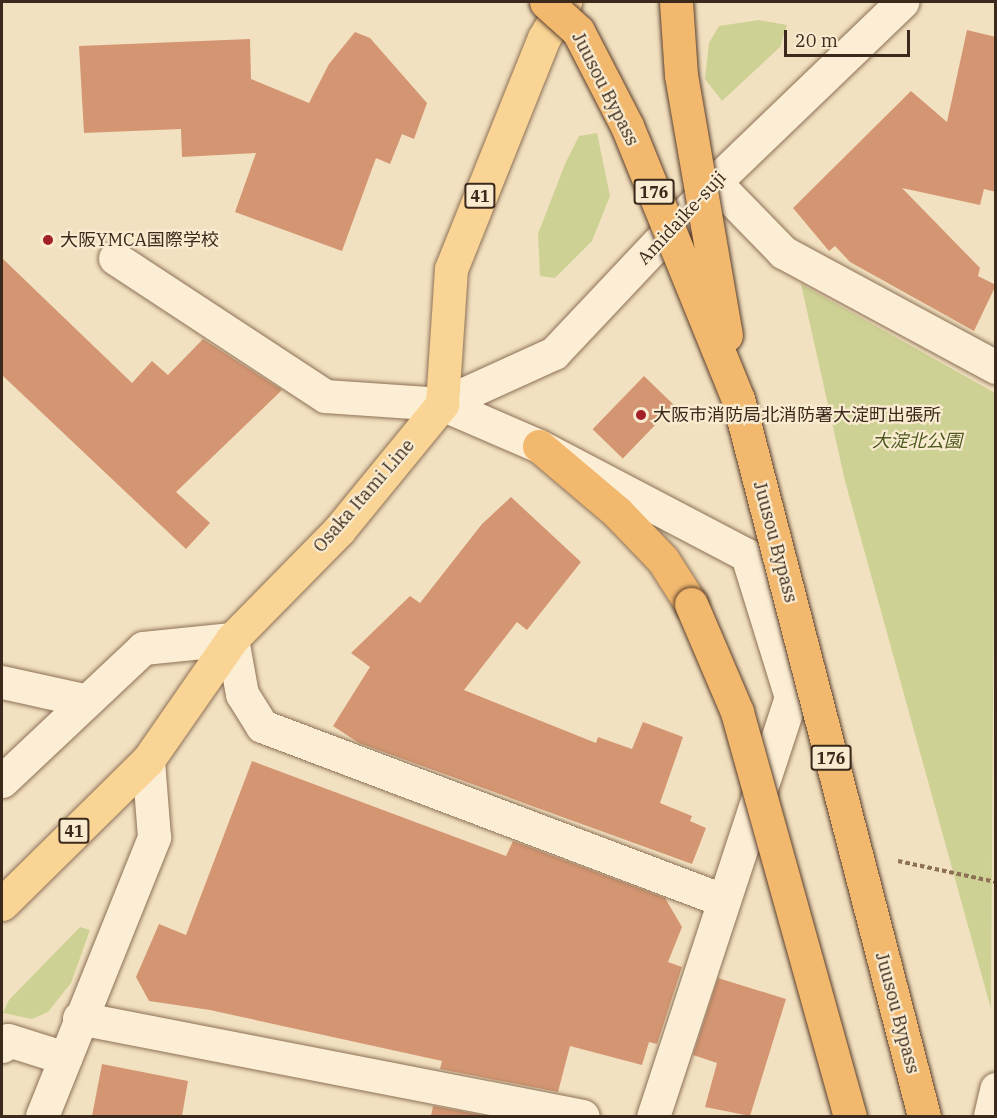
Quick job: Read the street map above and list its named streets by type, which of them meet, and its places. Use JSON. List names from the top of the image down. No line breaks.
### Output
{"streets":{"highway":["Juusou Bypass","176"],"main road":["41","Osaka Itami Line"],"street":["Amidaike-suji"]},"crossings":[["41","Amidaike-suji"],["41","Osaka Itami Line"],["Amidaike-suji","Osaka Itami Line"]],"parks":["大淀北公園"],"places":["大阪YMCA国際学校","大阪市消防局北消防署大淀町出張所"],"scale_bar":"20 m"}
